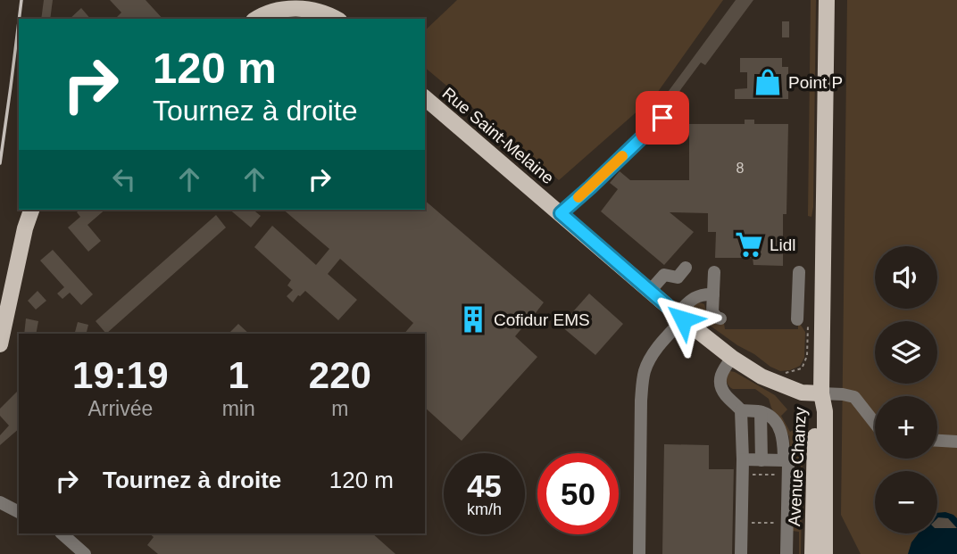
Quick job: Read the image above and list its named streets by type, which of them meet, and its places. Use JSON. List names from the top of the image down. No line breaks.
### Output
{"streets":{"main road":["Rue Saint-Melaine","Avenue Chanzy"]},"crossings":[["Rue Saint-Melaine","Avenue Chanzy"]],"places":{"shop":["Point P"],"supermarket":["Lidl"],"building":["Cofidur EMS"]},"house_numbers":["8"],"page":{"turn":["120 m","Tournez à droite"],"map_buttons":["+","−"],"eta":["19:19","Arrivée","1","min","220","m"],"list":[{"name":"Tournez à droite","value":"120 m"}],"speed":"45 km/h","limit":"50"}}
